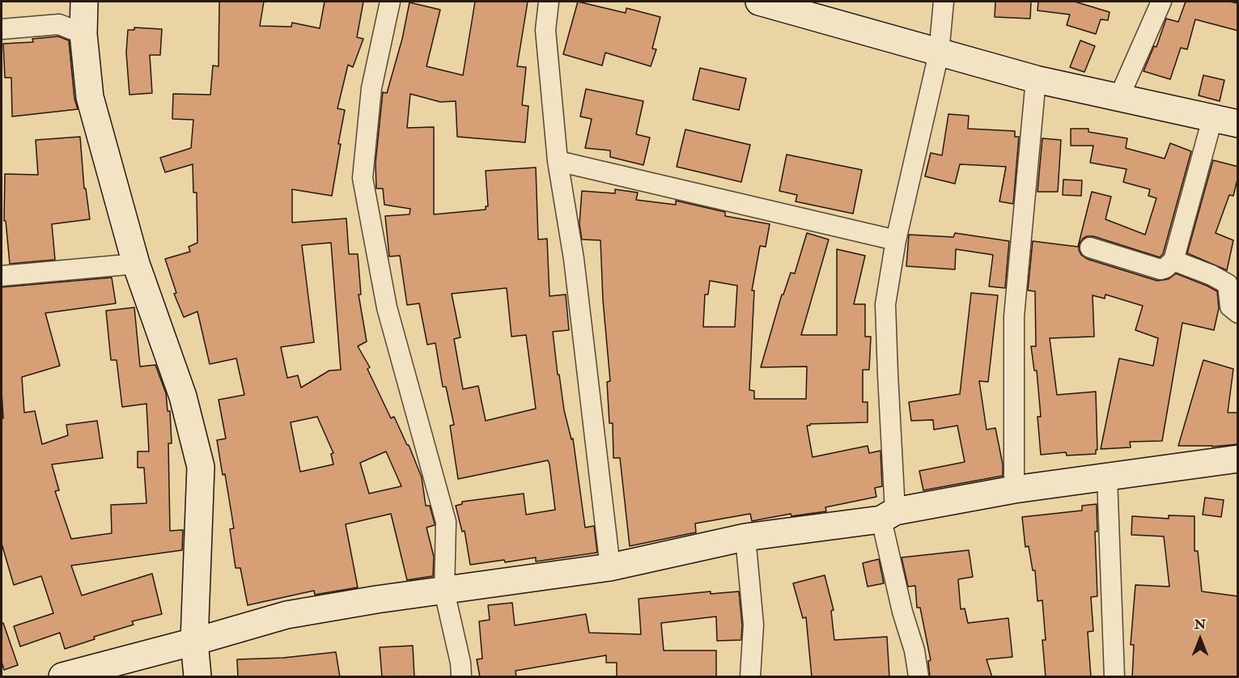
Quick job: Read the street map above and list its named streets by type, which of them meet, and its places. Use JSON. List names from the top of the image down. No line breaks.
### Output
{"north":"top"}
